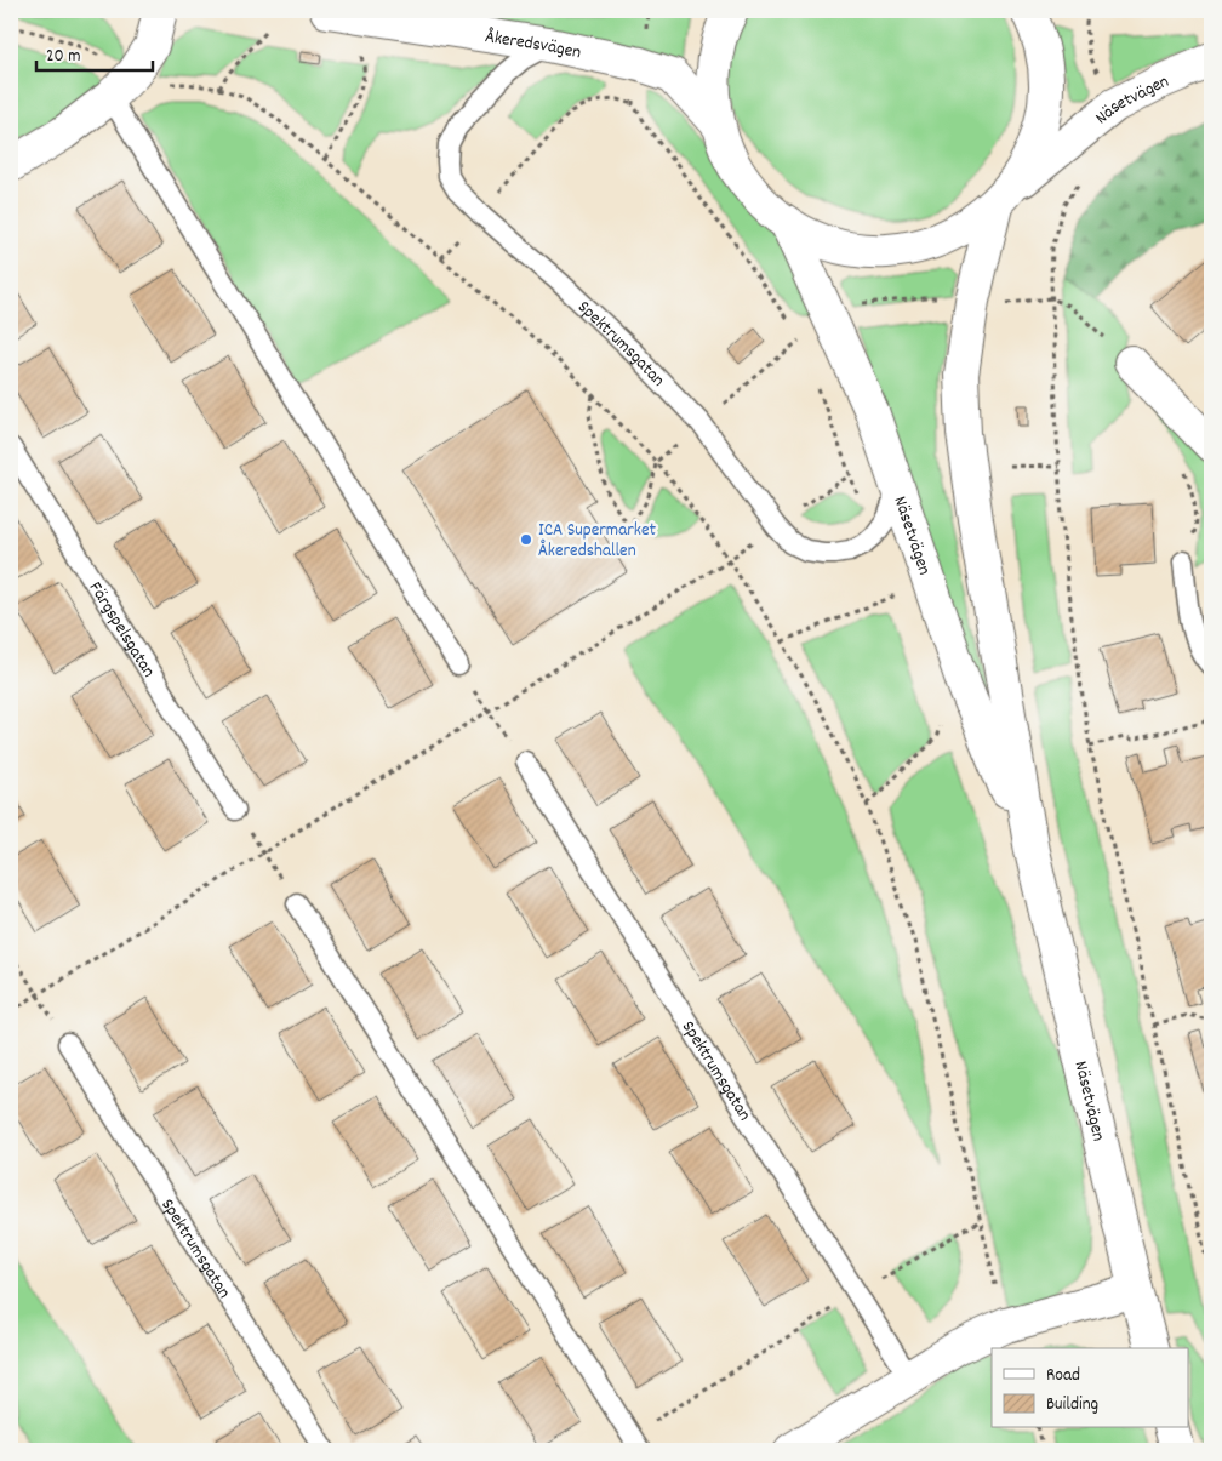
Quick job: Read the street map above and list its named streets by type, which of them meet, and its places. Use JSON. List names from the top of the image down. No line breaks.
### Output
{"streets":{"street":["Åkeredsvägen","Näsetvägen"],"lane":["Spektrumsgatan","Färgspelsgatan"]},"crossings":[["Åkeredsvägen","Näsetvägen"],["Åkeredsvägen","Spektrumsgatan"]],"places":["ICA Supermarket Åkeredshallen"],"legend":["Road","Building"],"scale_bar":"20 m"}
